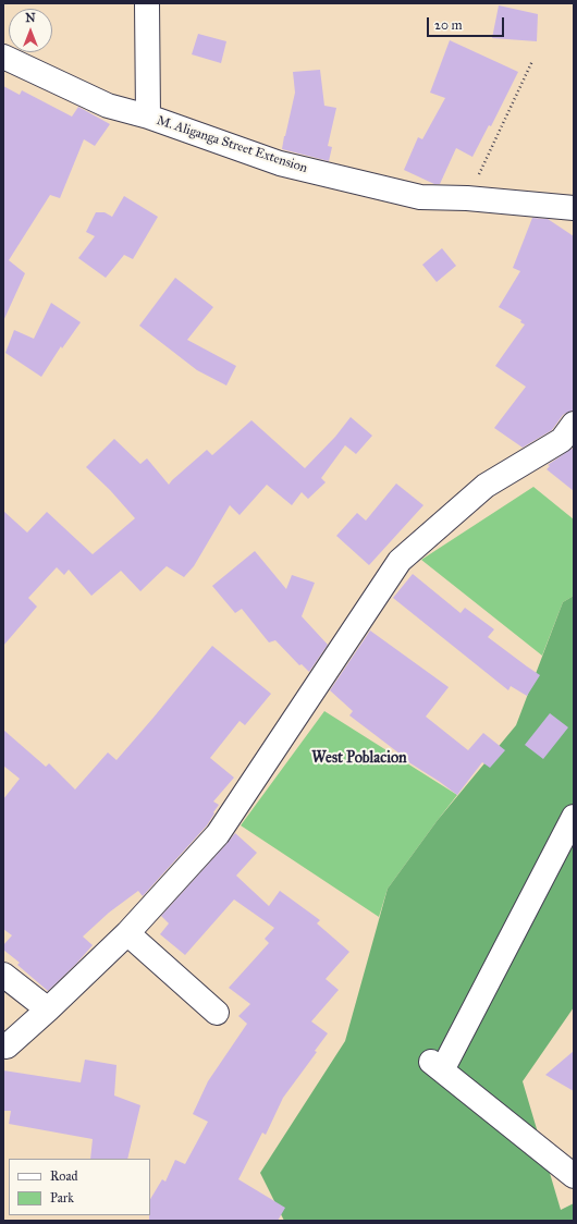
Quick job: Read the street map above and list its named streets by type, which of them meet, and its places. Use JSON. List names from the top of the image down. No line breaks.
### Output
{"streets":{"street":["M. Aliganga Street Extension"]},"districts":["West Poblacion"],"legend":["Road","Park"],"scale_bar":"20 m","north":"top"}
